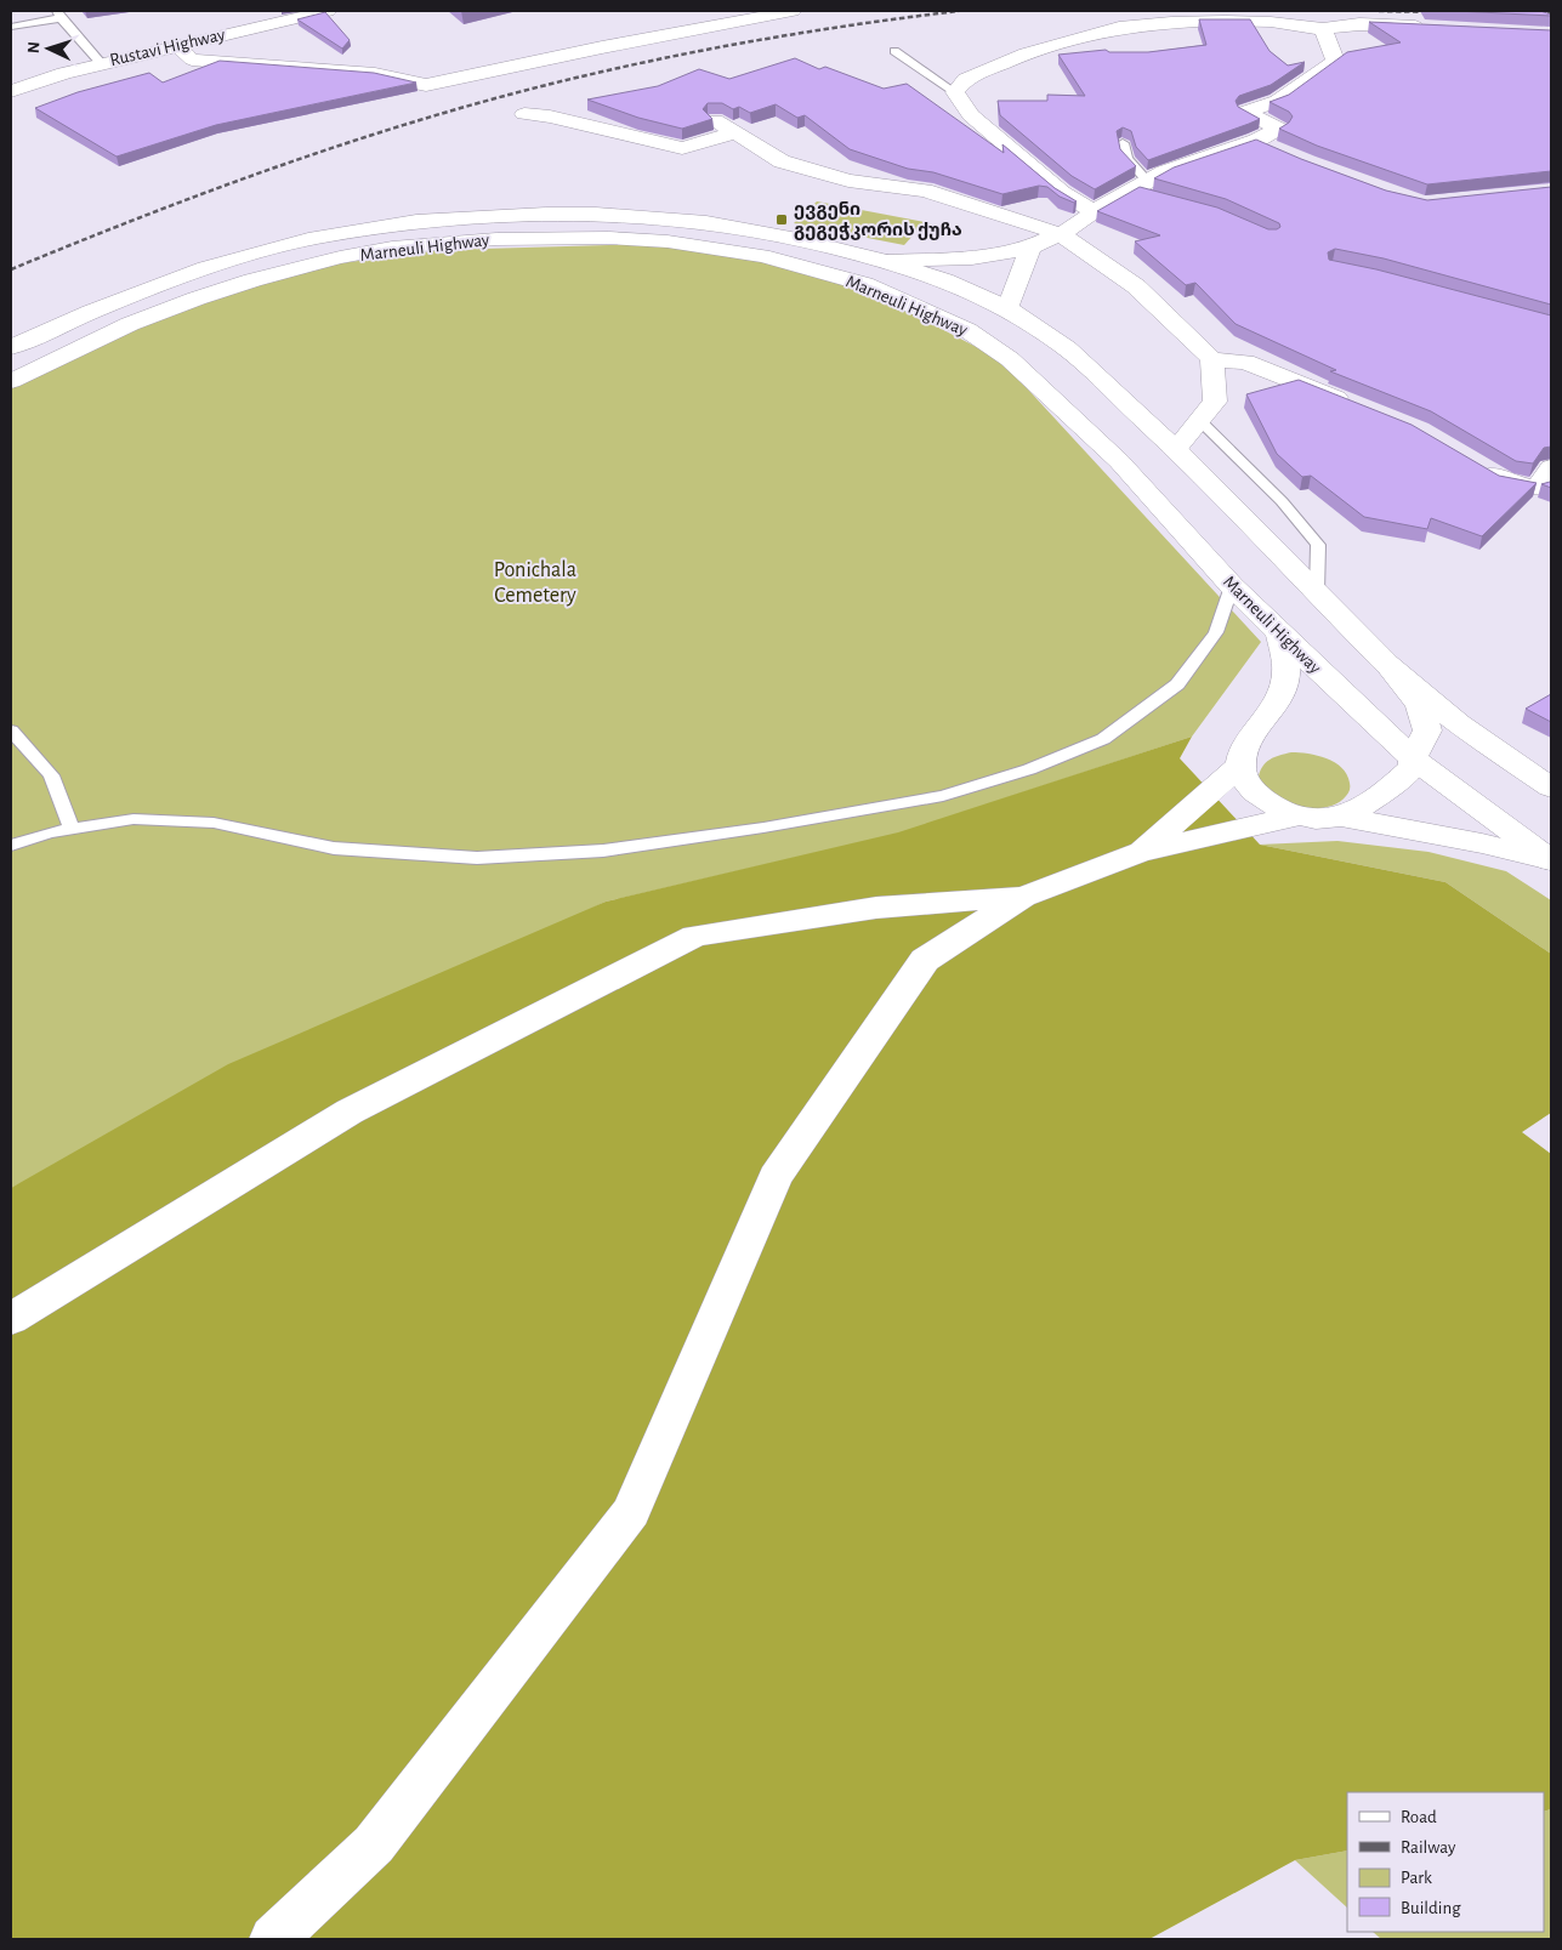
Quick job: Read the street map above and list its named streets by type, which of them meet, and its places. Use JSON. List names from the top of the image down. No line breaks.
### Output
{"streets":{"main road":["Rustavi Highway","Marneuli Highway"]},"parks":["Ponichala Cemetery"],"places":{"transit":["ევგენი გეგეჭკორის ქუჩა"]},"legend":["Road","Railway","Park","Building"],"north":"left"}
